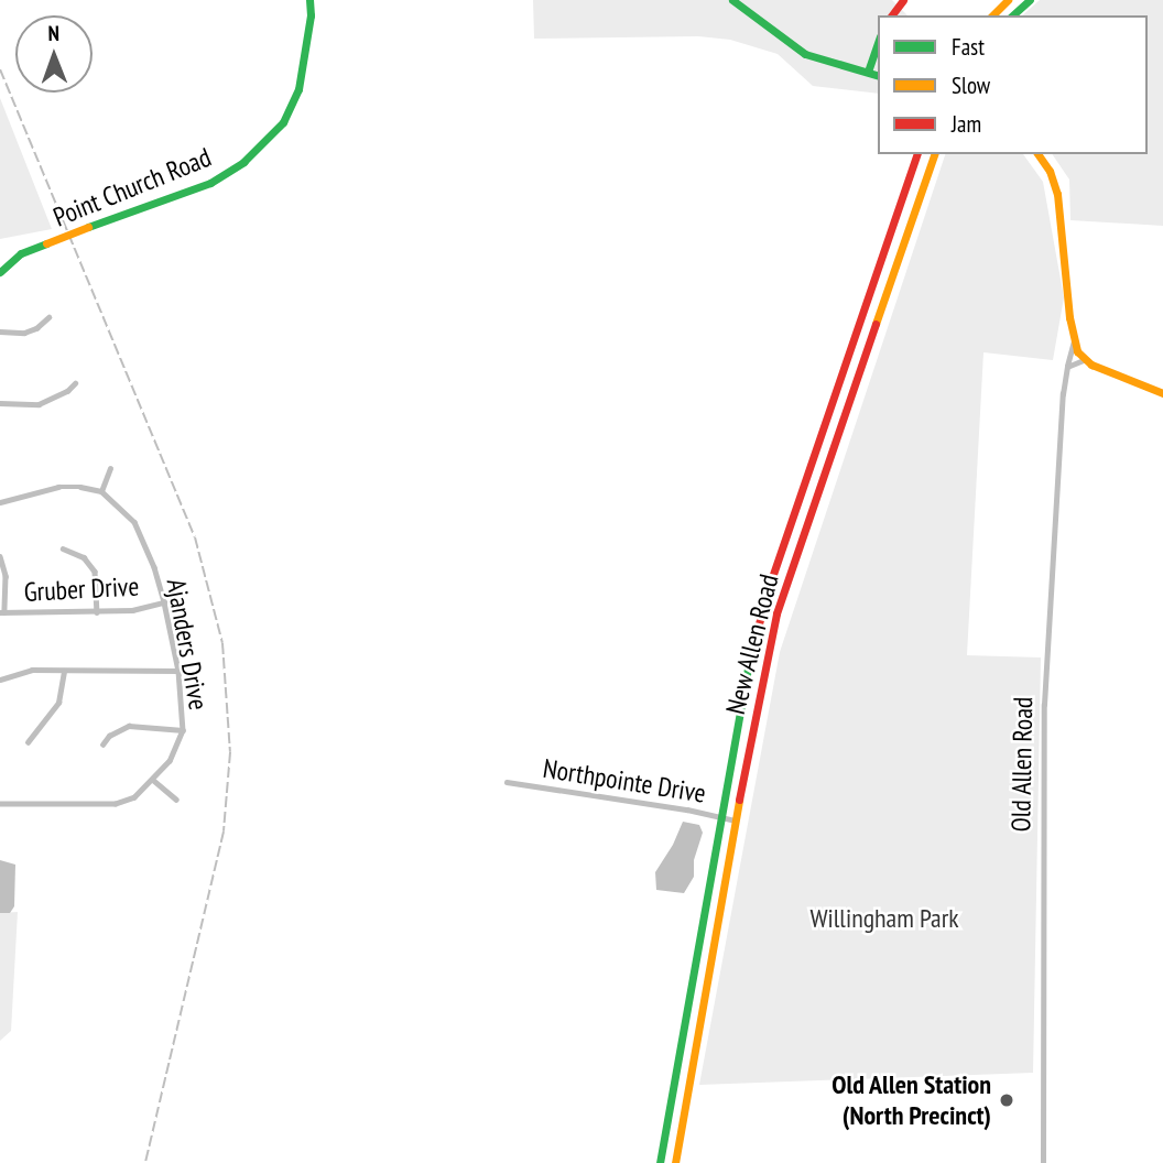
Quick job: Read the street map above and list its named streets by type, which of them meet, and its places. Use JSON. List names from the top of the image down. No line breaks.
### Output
{"streets":{"main road":["Point Church Road","New Allen Road"],"street":["Gruber Drive","Ajanders Drive","Old Allen Road","Northpointe Drive"]},"crossings":[["Gruber Drive","Ajanders Drive"],["New Allen Road","Northpointe Drive"]],"parks":["Willingham Park"],"places":["Old Allen Station (North Precinct)"],"legend":["Fast","Slow","Jam"],"north":"top"}
